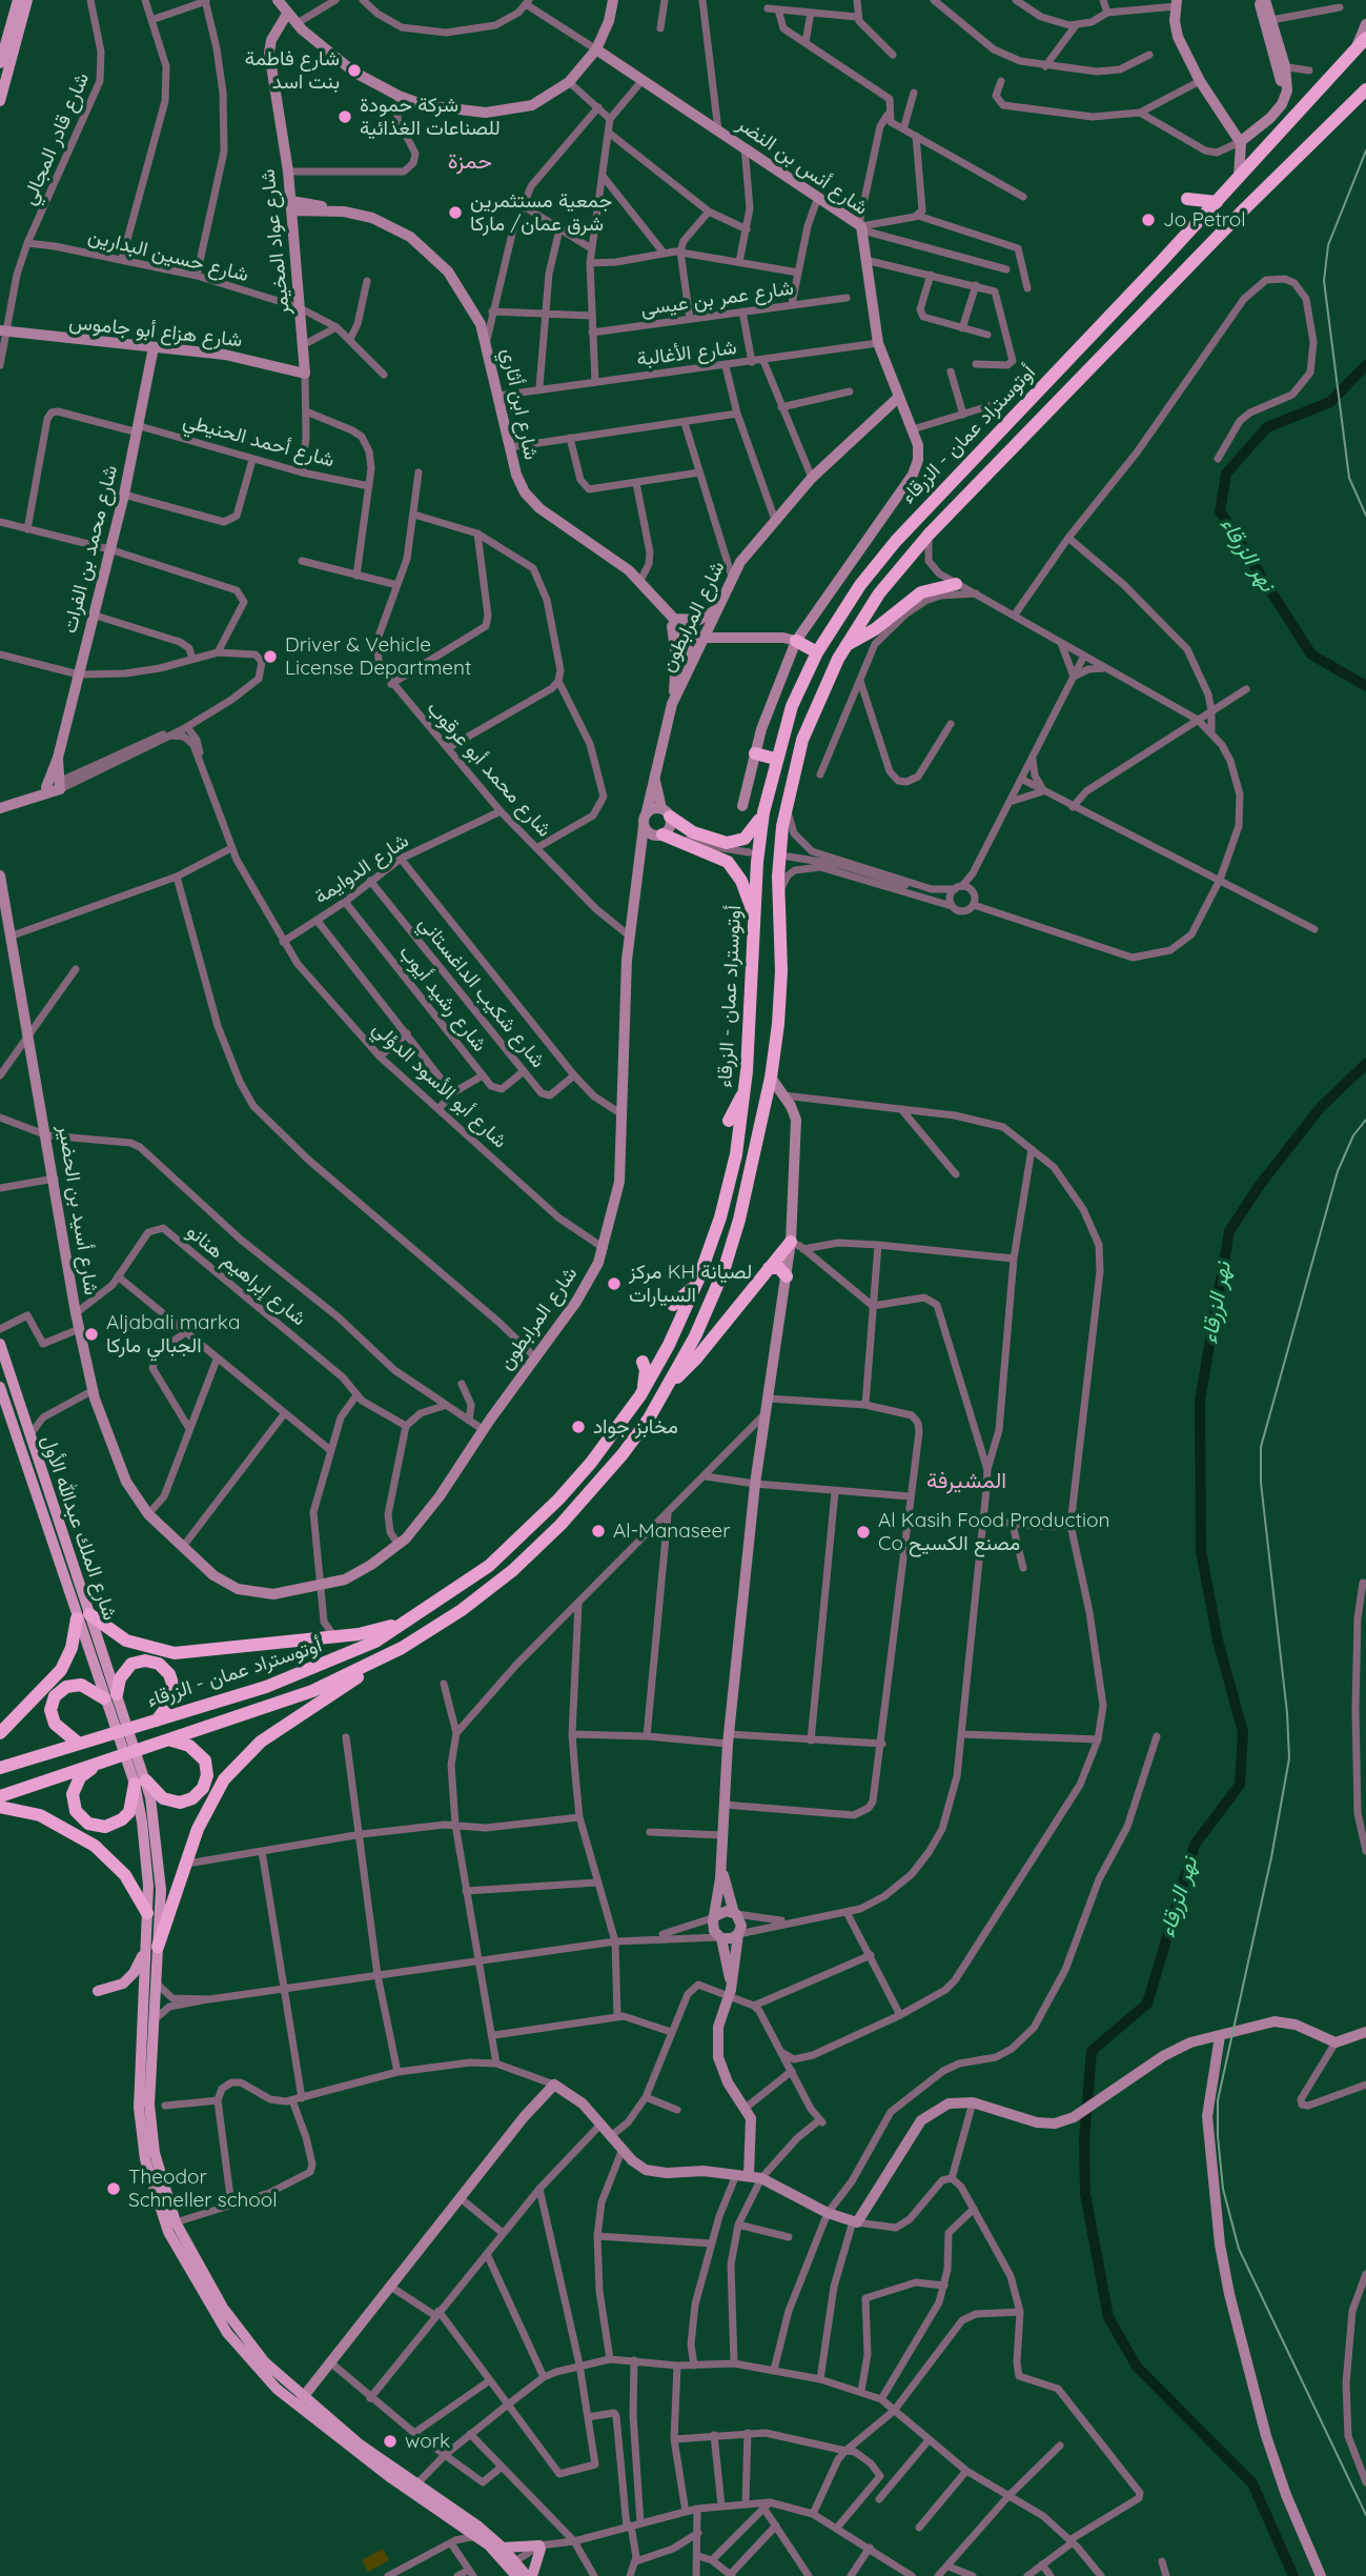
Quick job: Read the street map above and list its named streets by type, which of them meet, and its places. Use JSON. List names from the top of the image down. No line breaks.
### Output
{"streets":{"highway":["أوتوستراد عمان - الزرقاء"],"main road":["شارع الملك عبدالله الأول"],"street":["شارع قادر المجالي","شارع أنس بن النضر","شارع عواد المخيمر","شارع حسين البدارين","شارع عمر بن عيسى","شارع هزاع أبو جاموس","شارع الأغالبة","شارع ابن أثاري","شارع أحمد الحنيطي","شارع محمد بن الفرات","شارع المرابطون","شارع محمد أبو عرقوب","شارع الدوايمة","شارع شكيب الداغستاني","شارع رشيد أيوب","شارع أبو الأسود الدؤلي","شارع أسيد بن الحضير","شارع إبراهيم هنانو"]},"crossings":[["شارع قادر المجالي","شارع حسين البدارين"],["شارع قادر المجالي","شارع هزاع أبو جاموس"],["شارع أنس بن النضر","شارع الأغالبة"],["شارع أنس بن النضر","شارع المرابطون"],["شارع عواد المخيمر","شارع حسين البدارين"],["شارع عواد المخيمر","شارع هزاع أبو جاموس"],["شارع عواد المخيمر","شارع ابن أثاري"],["شارع عواد المخيمر","شارع أحمد الحنيطي"],["شارع هزاع أبو جاموس","شارع محمد بن الفرات"],["شارع الأغالبة","شارع ابن أثاري"],["شارع ابن أثاري","شارع المرابطون"],["شارع أحمد الحنيطي","شارع محمد بن الفرات"],["شارع المرابطون","شارع محمد أبو عرقوب"],["شارع المرابطون","شارع شكيب الداغستاني"],["شارع المرابطون","شارع أبو الأسود الدؤلي"],["شارع المرابطون","شارع أسيد بن الحضير"],["شارع محمد أبو عرقوب","شارع الدوايمة"],["شارع الدوايمة","شارع شكيب الداغستاني"],["شارع الدوايمة","شارع رشيد أيوب"],["شارع الدوايمة","شارع أبو الأسود الدؤلي"],["شارع شكيب الداغستاني","شارع رشيد أيوب"],["شارع أسيد بن الحضير","شارع إبراهيم هنانو"]],"districts":["حمزة","المشيرفة"],"water":["نهر الزرقاء"],"places":["شارع فاطمة بنت اسد","شركة حمودة للصناعات الغذائية","جمعية مستثمرين شرق عمان/ ماركا","Jo Petrol","Driver & Vehicle License Department","مركز KH لصيانة السيارات","Aljabali marka الجبالي ماركا","مخابز جواد","Al-Manaseer","Al Kasih Food Production Co مصنع الكسيح","Theodor Schneller school","work"]}
